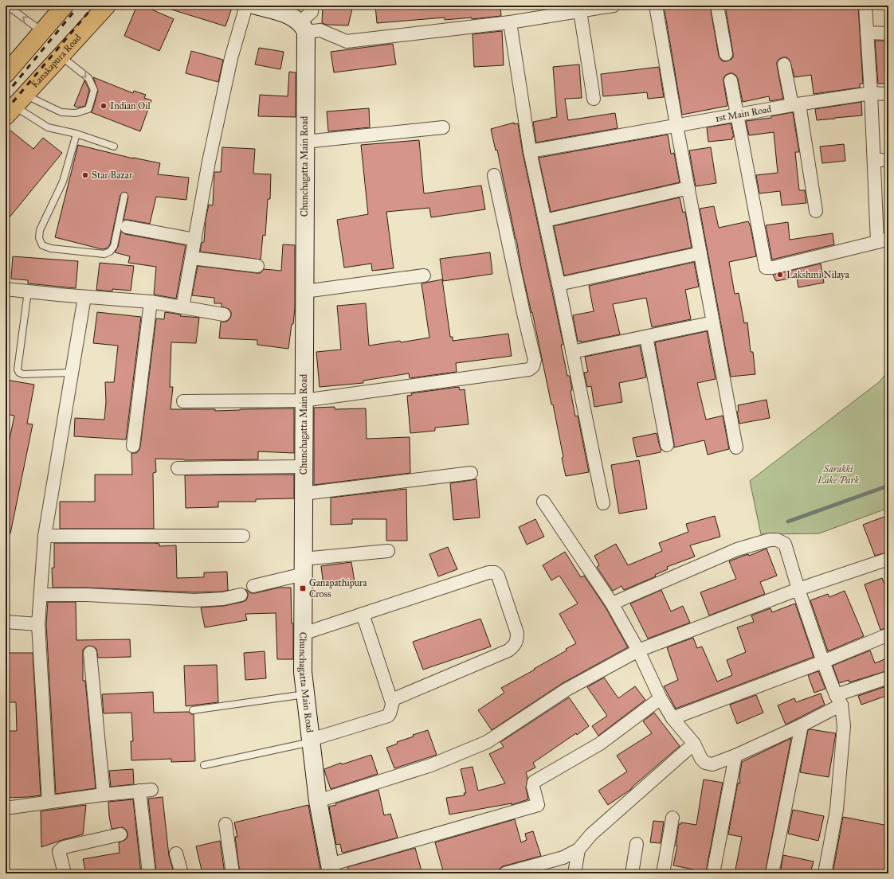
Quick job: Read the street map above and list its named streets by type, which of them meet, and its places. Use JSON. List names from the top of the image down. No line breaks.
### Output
{"streets":{"highway":["Kanakapura Road"],"street":["1st Main Road","Chunchagatta Main Road"]},"parks":["Sarakki Lake Park"],"places":{"other":["Indian Oil","Star Bazar","Lakshmi Nilaya"],"transit":["Ganapathipura Cross"]}}
